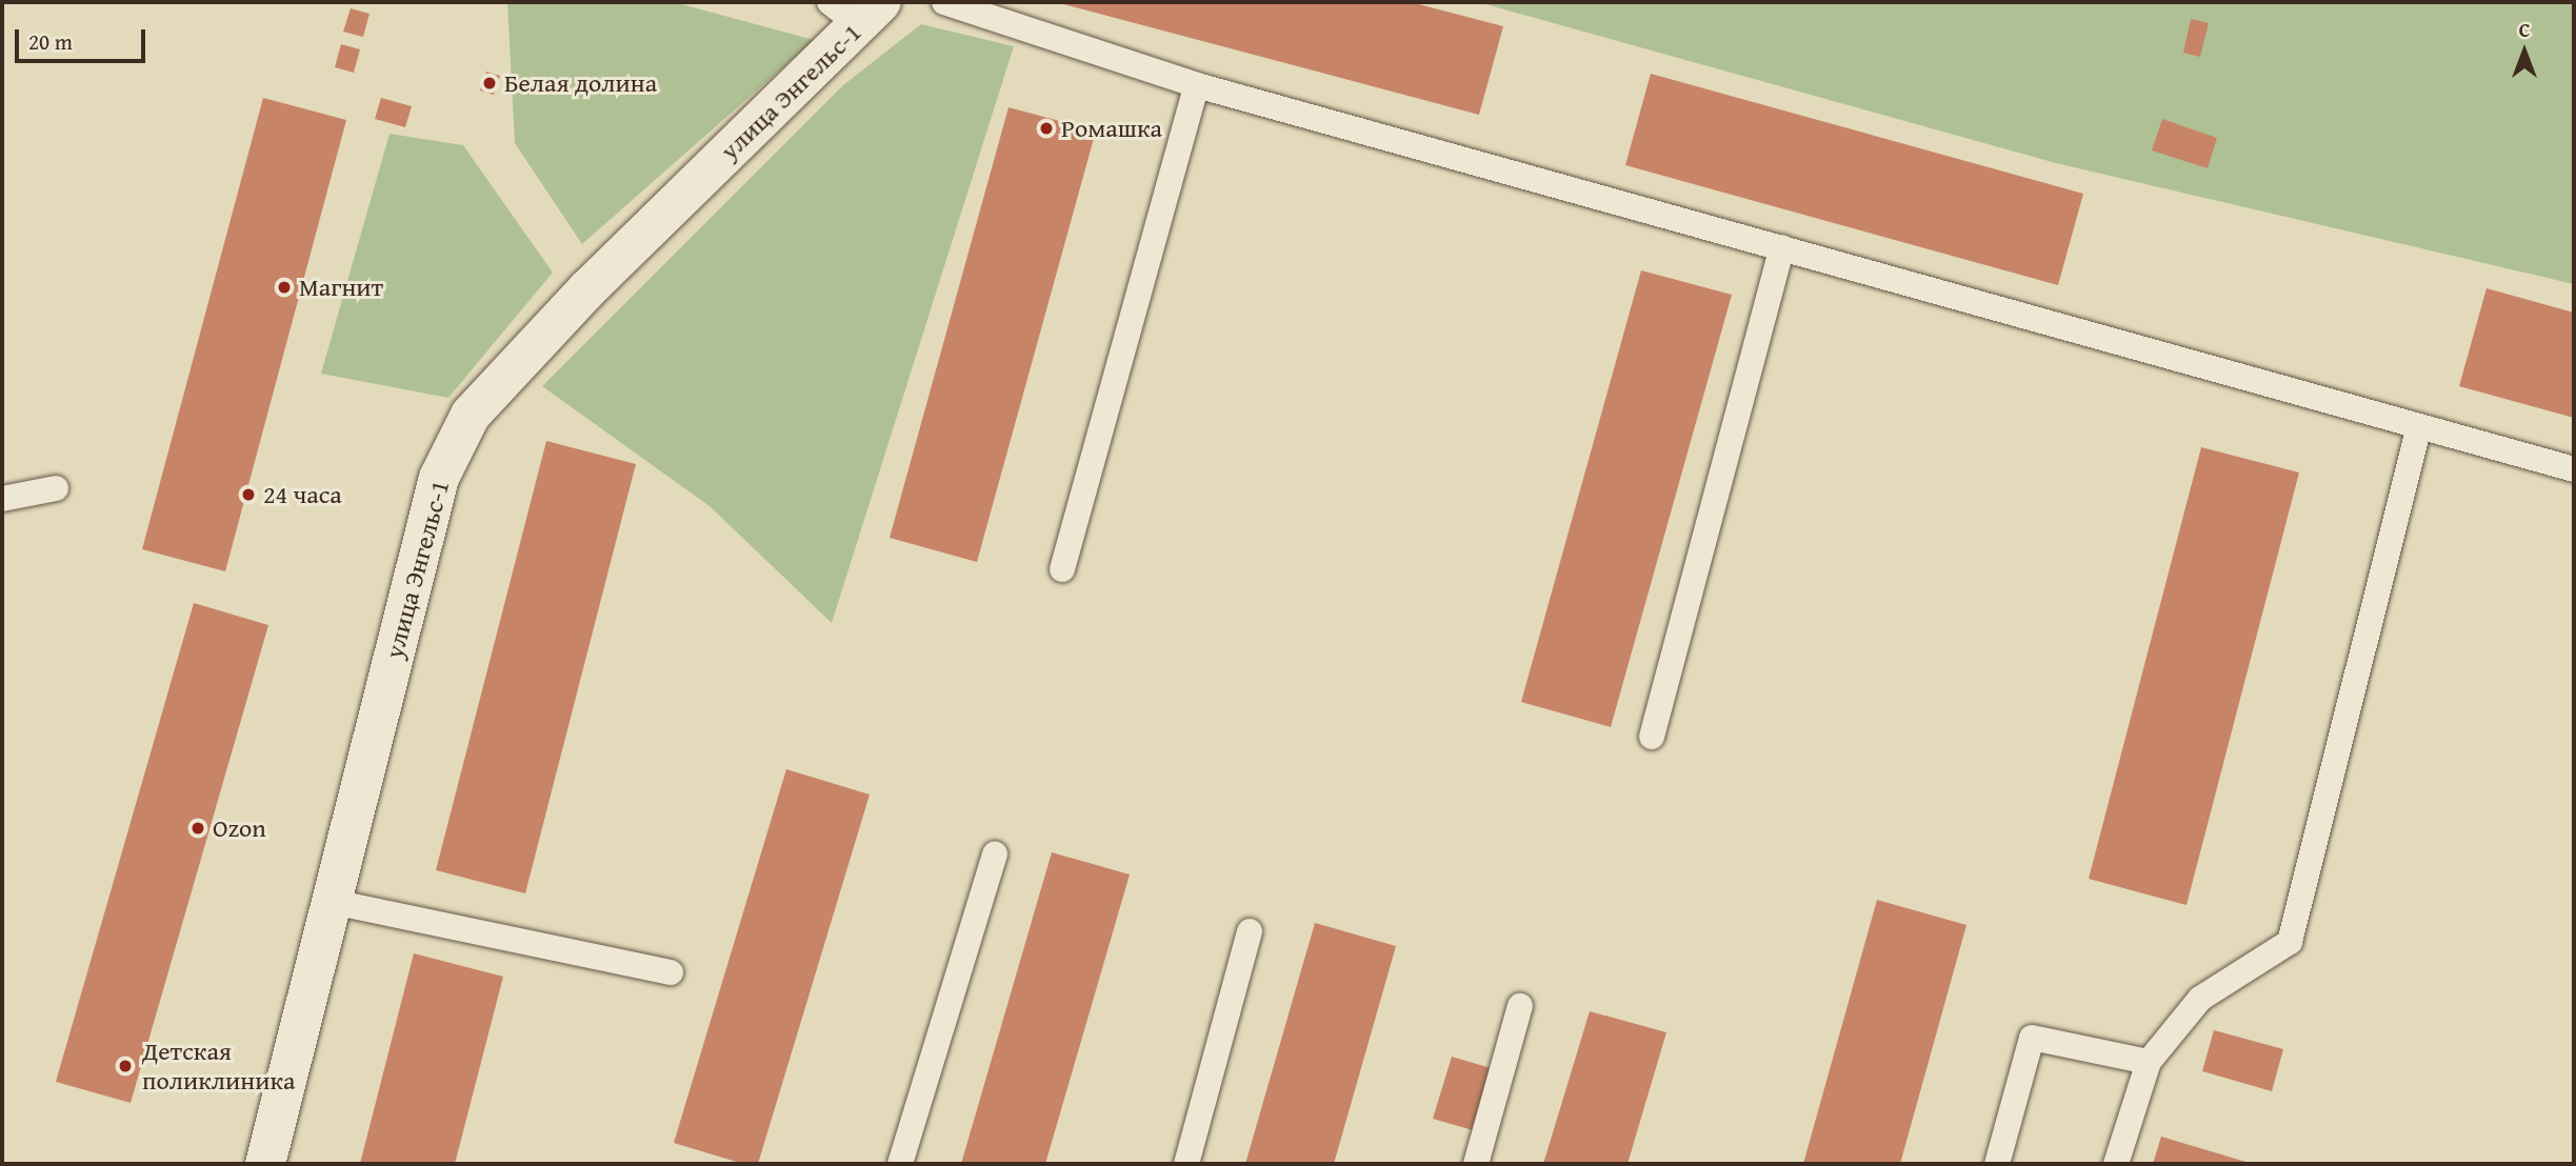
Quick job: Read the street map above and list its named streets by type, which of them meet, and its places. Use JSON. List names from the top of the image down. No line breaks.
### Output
{"streets":{"street":["улица Энгельс-1"]},"places":["Белая долина","Ромашка","Магнит","24 часа","Ozon","Детская поликлиника"],"scale_bar":"20 m","north":"top"}
